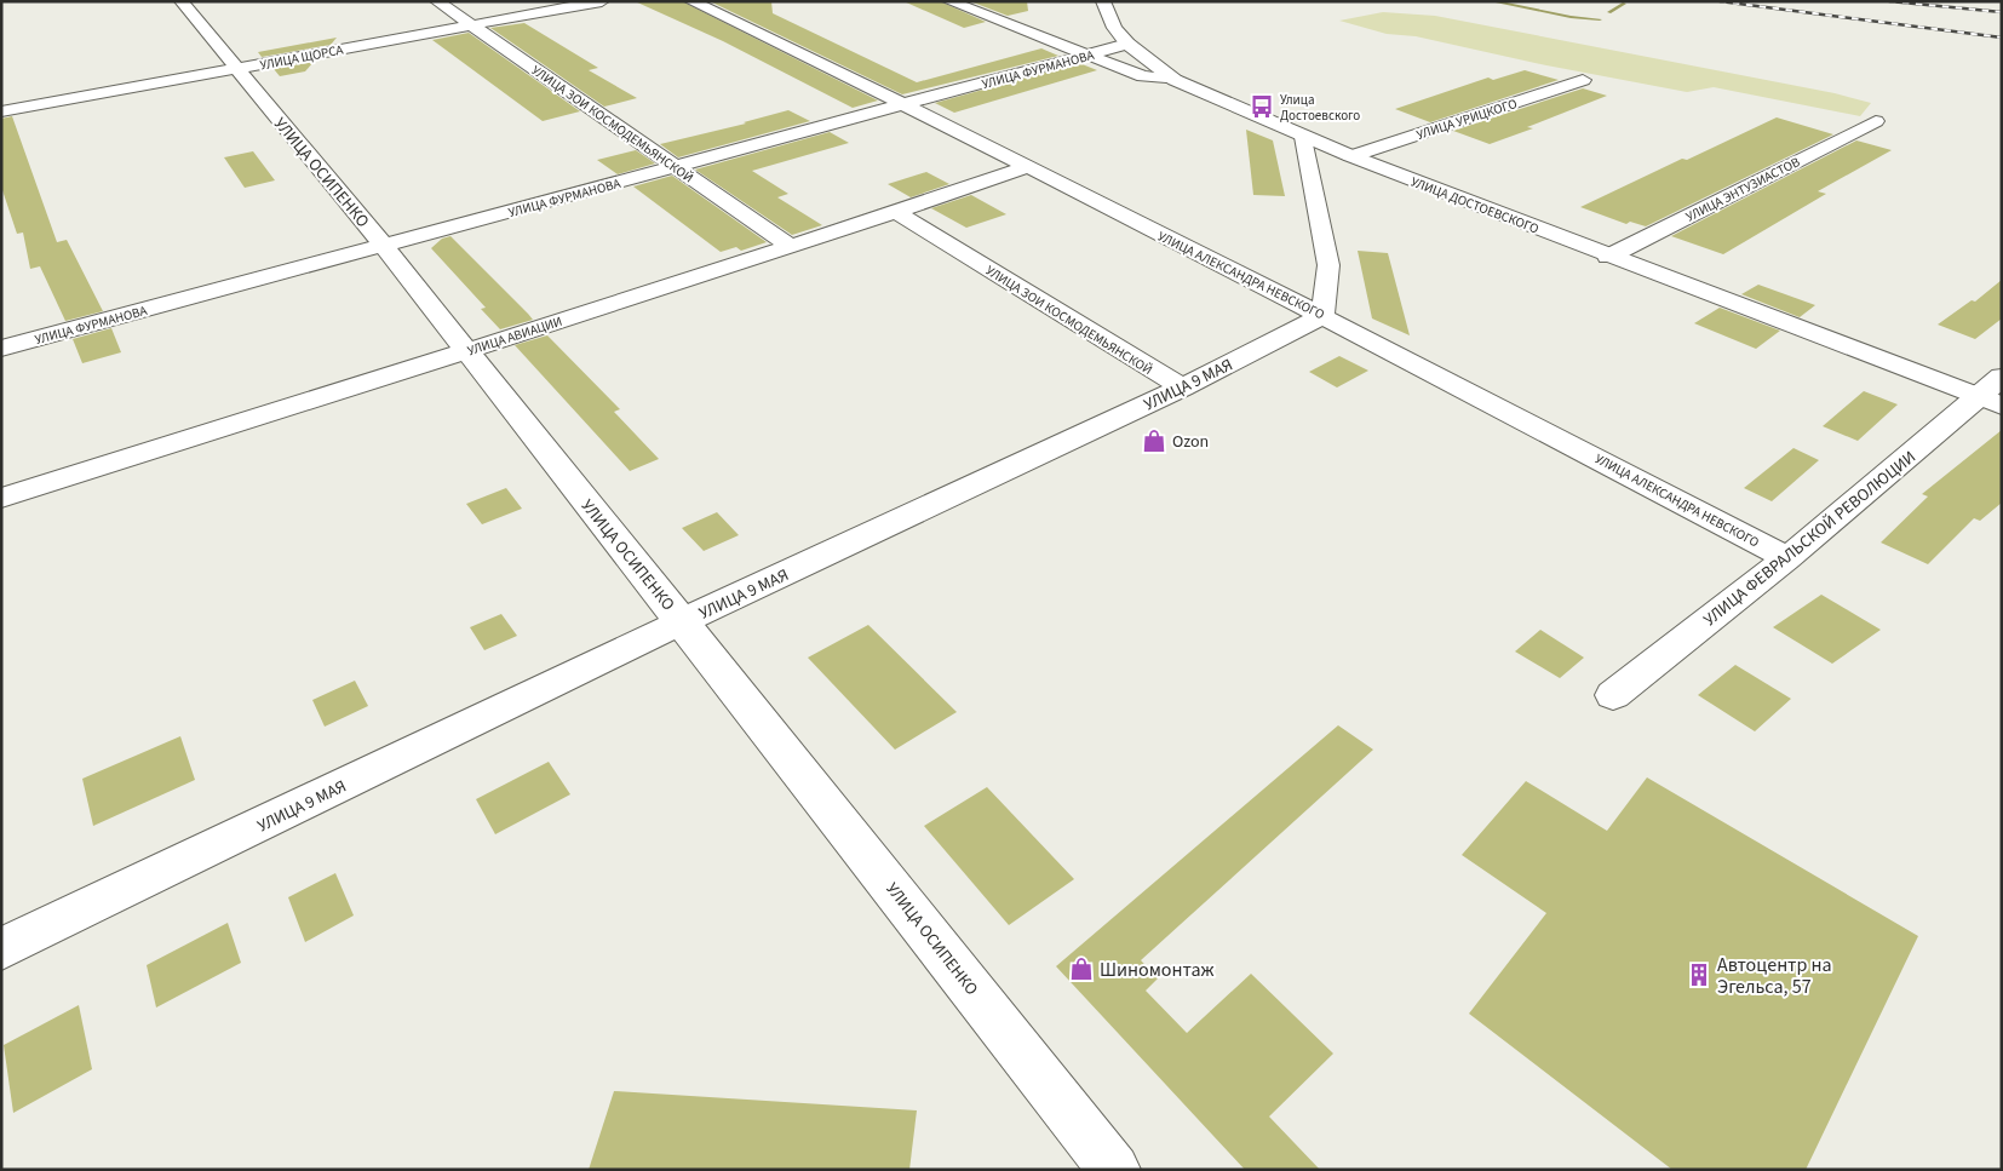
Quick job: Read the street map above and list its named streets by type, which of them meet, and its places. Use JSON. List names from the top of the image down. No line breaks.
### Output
{"streets":{"street":["УЛИЦА ЩОРСА","УЛИЦА ФУРМАНОВА","УЛИЦА УРИЦКОГО","УЛИЦА ЗОИ КОСМОДЕМЬЯНСКОЙ","УЛИЦА ОСИПЕНКО","УЛИЦА ЭНТУЗИАСТОВ","УЛИЦА ДОСТОЕВСКОГО","УЛИЦА АЛЕКСАНДРА НЕВСКОГО","УЛИЦА АВИАЦИИ","УЛИЦА 9 МАЯ","УЛИЦА ФЕВРАЛЬСКОЙ РЕВОЛЮЦИИ"]},"crossings":[["УЛИЦА ЩОРСА","УЛИЦА ЗОИ КОСМОДЕМЬЯНСКОЙ"],["УЛИЦА ЩОРСА","УЛИЦА ОСИПЕНКО"],["УЛИЦА ФУРМАНОВА","УЛИЦА ЗОИ КОСМОДЕМЬЯНСКОЙ"],["УЛИЦА ФУРМАНОВА","УЛИЦА ОСИПЕНКО"],["УЛИЦА ФУРМАНОВА","УЛИЦА ДОСТОЕВСКОГО"],["УЛИЦА ФУРМАНОВА","УЛИЦА АЛЕКСАНДРА НЕВСКОГО"],["УЛИЦА УРИЦКОГО","УЛИЦА ДОСТОЕВСКОГО"],["УЛИЦА ЗОИ КОСМОДЕМЬЯНСКОЙ","УЛИЦА АВИАЦИИ"],["УЛИЦА ЗОИ КОСМОДЕМЬЯНСКОЙ","УЛИЦА 9 МАЯ"],["УЛИЦА ОСИПЕНКО","УЛИЦА АВИАЦИИ"],["УЛИЦА ОСИПЕНКО","УЛИЦА 9 МАЯ"],["УЛИЦА ЭНТУЗИАСТОВ","УЛИЦА ДОСТОЕВСКОГО"],["УЛИЦА ДОСТОЕВСКОГО","УЛИЦА ФЕВРАЛЬСКОЙ РЕВОЛЮЦИИ"],["УЛИЦА АЛЕКСАНДРА НЕВСКОГО","УЛИЦА АВИАЦИИ"],["УЛИЦА АЛЕКСАНДРА НЕВСКОГО","УЛИЦА 9 МАЯ"],["УЛИЦА АЛЕКСАНДРА НЕВСКОГО","УЛИЦА ФЕВРАЛЬСКОЙ РЕВОЛЮЦИИ"]],"places":{"bus stop":["Улица Достоевского"],"shop":["Ozon","Шиномонтаж"],"building":["Автоцентр на Эгельса, 57"]}}
